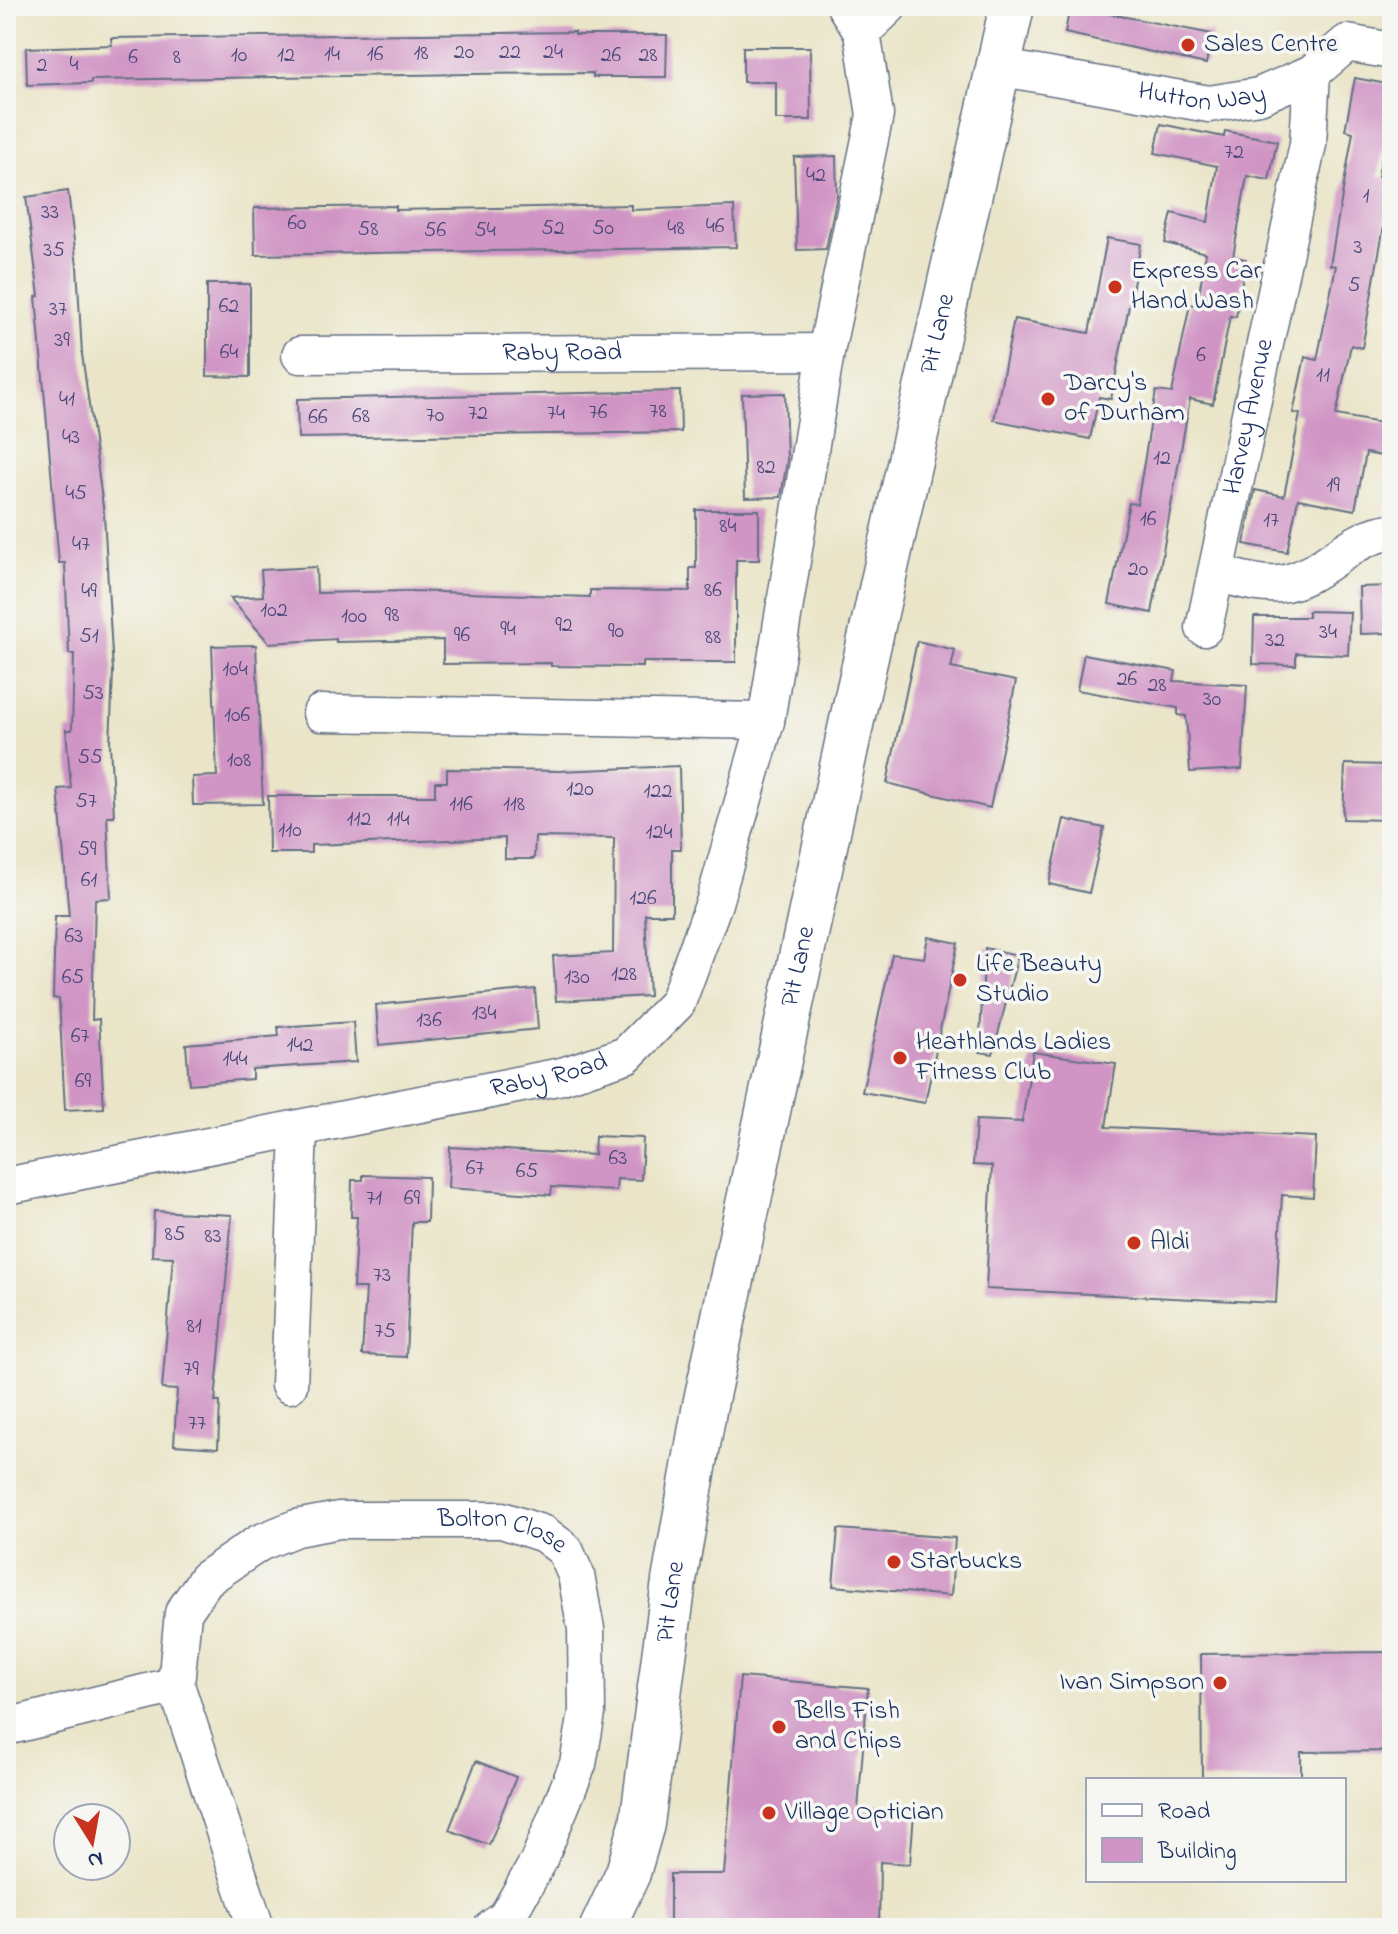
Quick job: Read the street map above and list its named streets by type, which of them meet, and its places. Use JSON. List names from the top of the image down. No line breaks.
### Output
{"streets":{"street":["Hutton Way","Pit Lane","Raby Road","Harvey Avenue","Bolton Close"]},"crossings":[["Hutton Way","Pit Lane"],["Hutton Way","Harvey Avenue"]],"places":["Sales Centre","Express Car Hand Wash","Darcy's of Durham","Life Beauty Studio","Heathlands Ladies Fitness Club","Aldi","Starbucks","Ivan Simpson","Bells Fish and Chips","Village Optician"],"house_numbers":["20","22","24","18","14","16","10","12","26","28","6","8","4","2","72","42","1","33","60","46","52","50","48","58","56","54","3","35","5","62","37","39","64","6","11","41","78","76","72","74","70","68","66","43","12","82","19","45","16","17","84","47","20","86","49","102","98","100","92","94","90","34","96","51","88","32","104","26","28","53","30","106","55","108","120","122","57","116","118","112","114","110","124","59","61","126","63","128","65","130","134","136","67","142","144","69","63","67","65","71","69","85","83","73","81","75","79","77"],"legend":["Road","Building"],"north":"bottom"}
